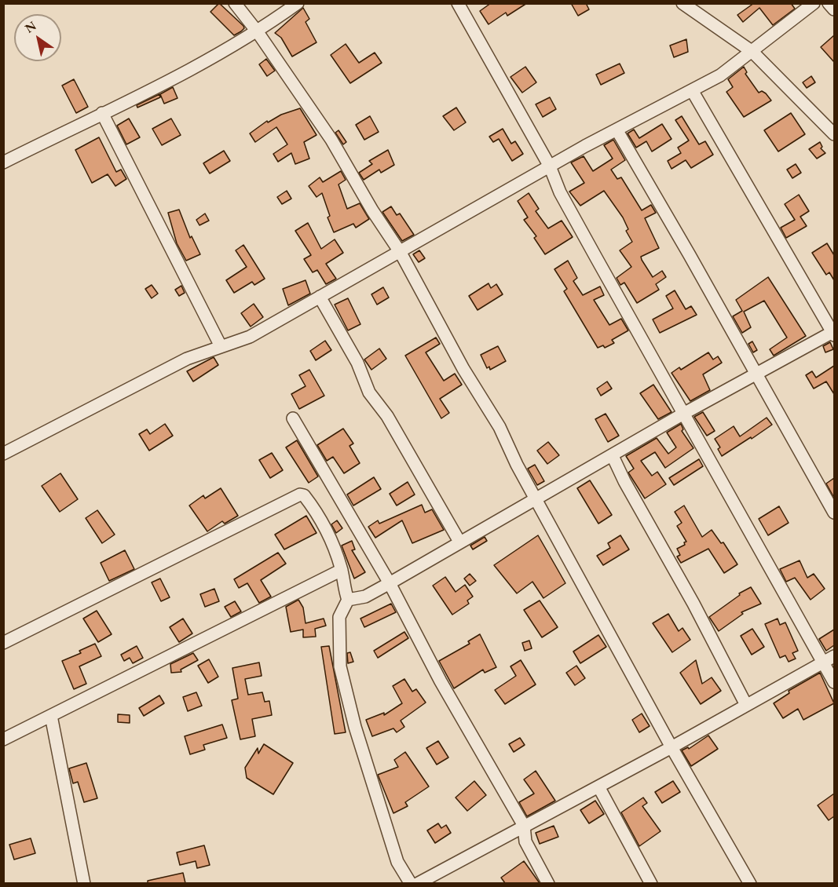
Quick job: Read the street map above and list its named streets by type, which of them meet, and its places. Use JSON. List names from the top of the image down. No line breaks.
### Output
{"north":"top left"}
